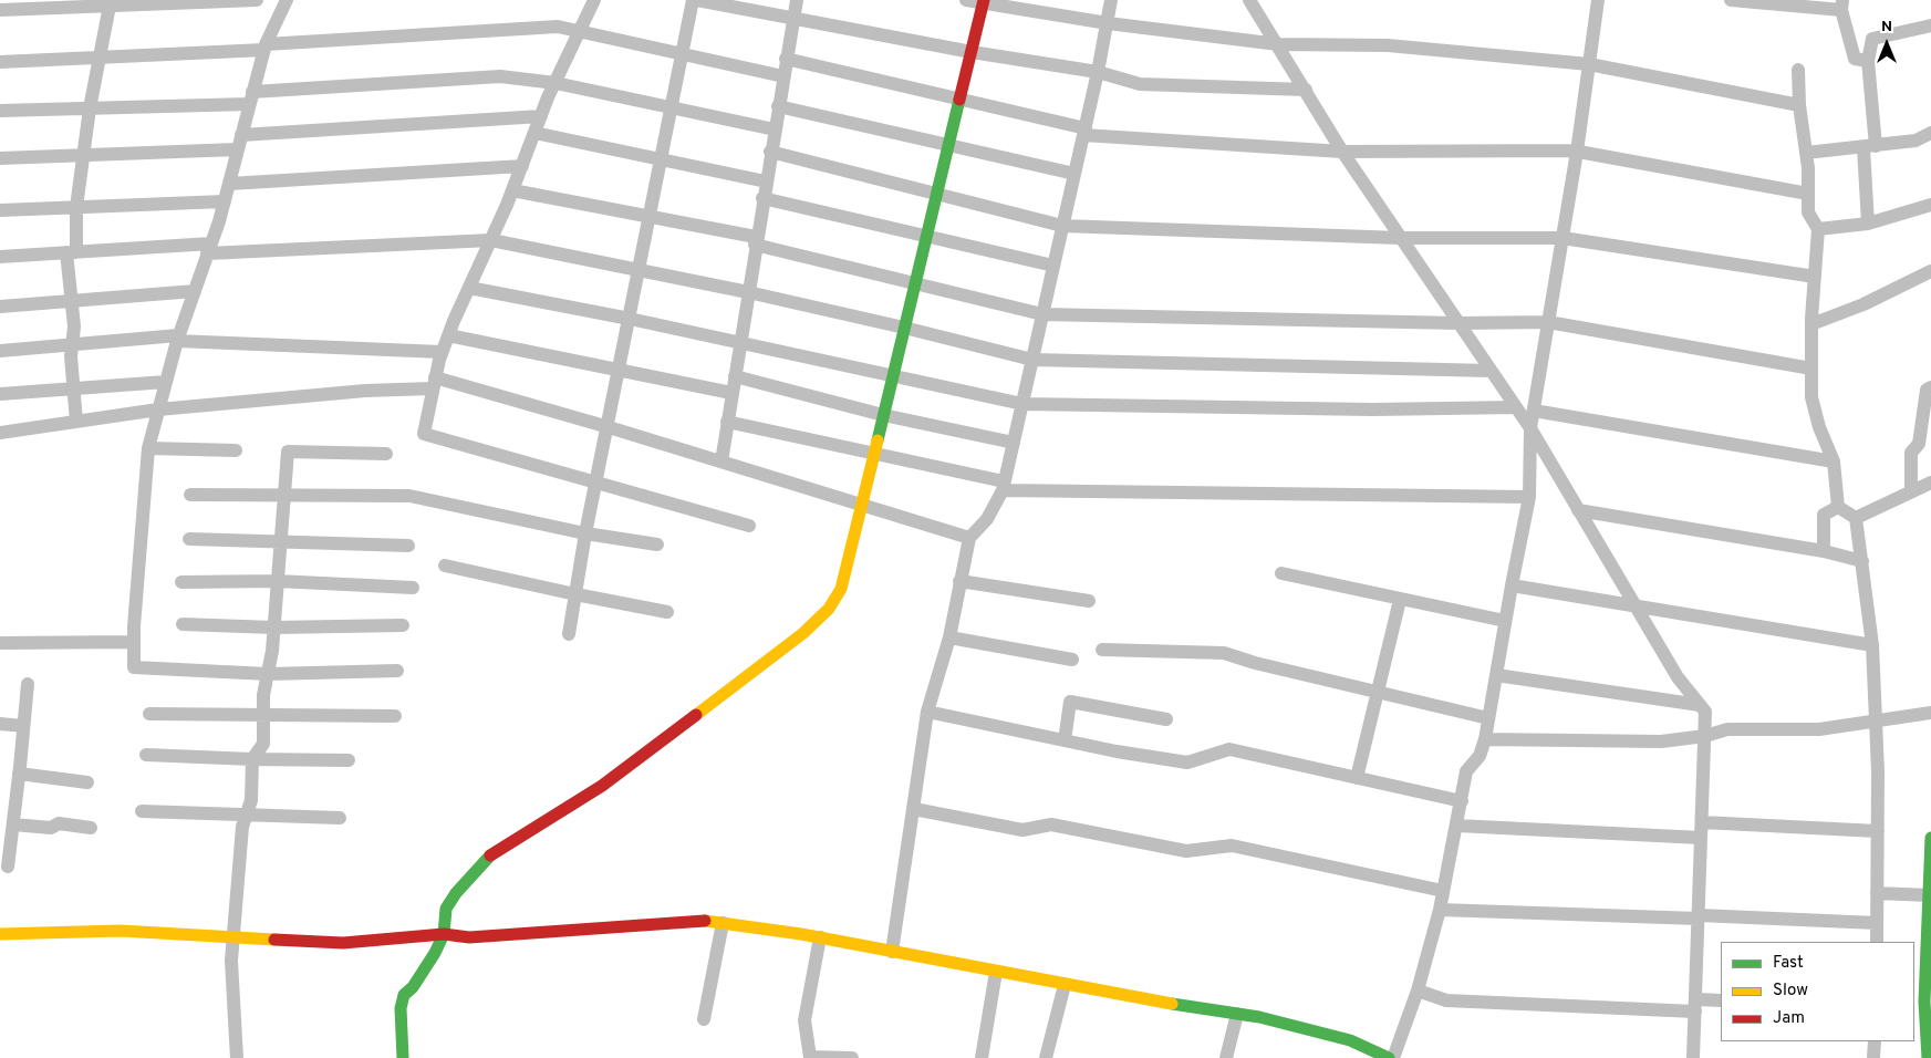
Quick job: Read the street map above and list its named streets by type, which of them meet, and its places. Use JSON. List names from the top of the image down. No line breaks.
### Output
{"legend":["Fast","Slow","Jam"],"north":"top"}
